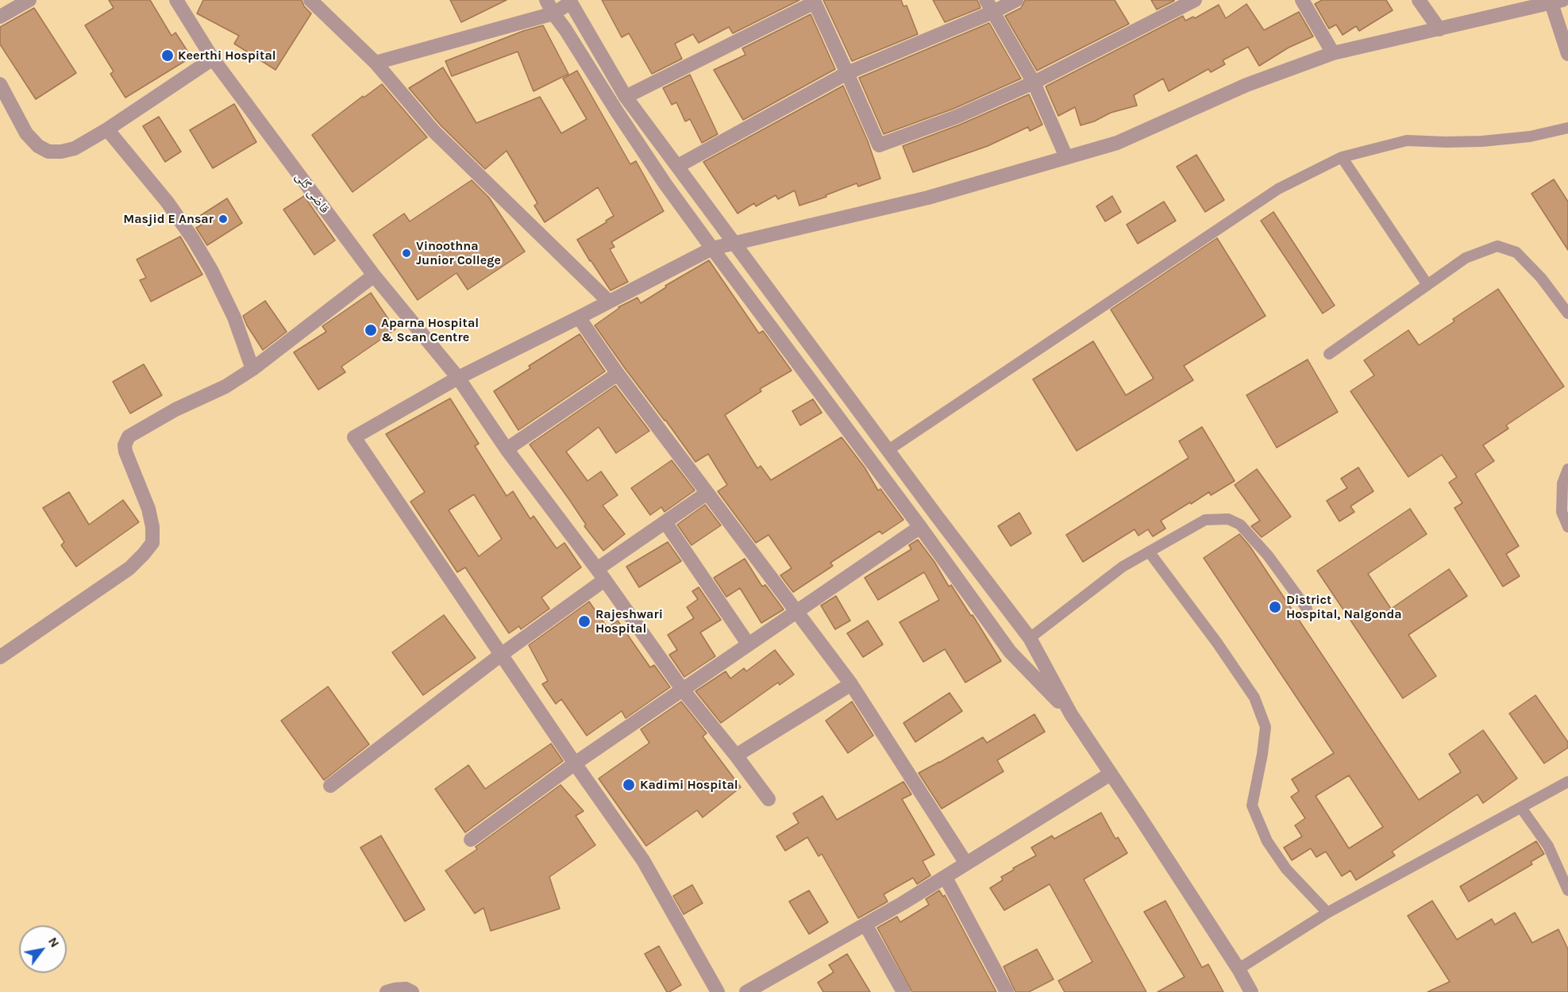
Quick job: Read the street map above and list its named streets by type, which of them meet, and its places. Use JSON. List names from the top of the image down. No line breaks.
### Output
{"streets":{"street":["قاضی گلی"]},"places":["Keerthi Hospital","Masjid E Ansar","Vinoothna Junior College","Aparna Hospital & Scan Centre","District Hospital, Nalgonda","Rajeshwari Hospital","Kadimi Hospital"],"north":"top right"}
